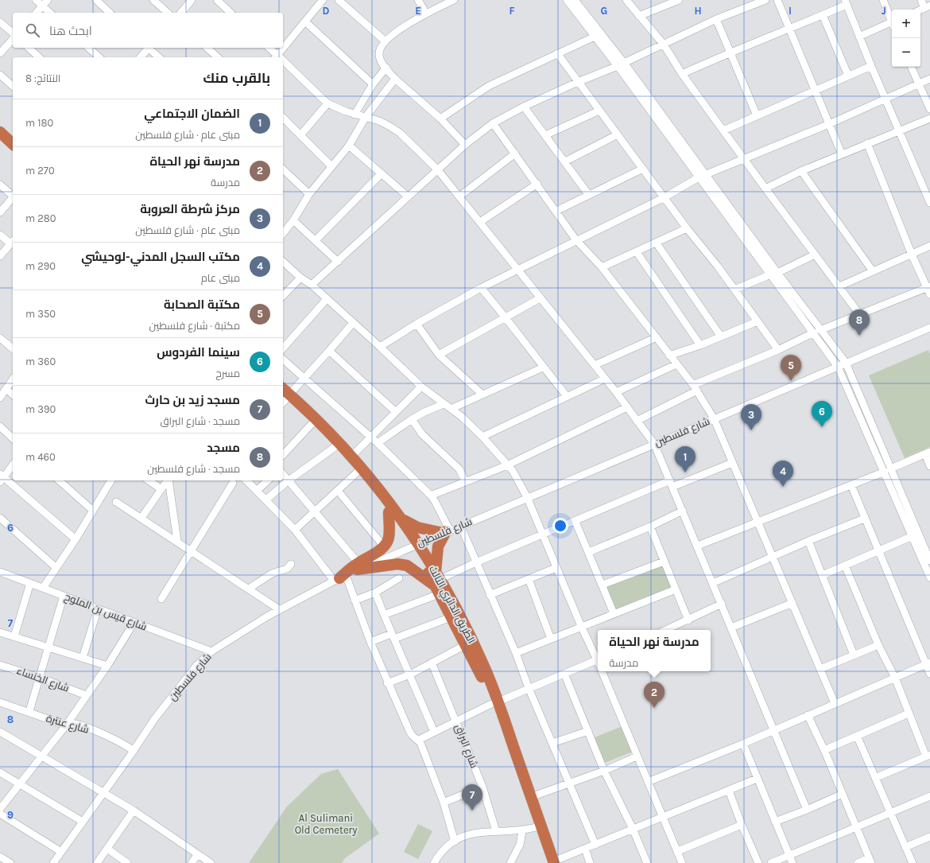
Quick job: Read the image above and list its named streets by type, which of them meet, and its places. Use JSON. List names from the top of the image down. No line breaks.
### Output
{"streets":{"highway":["الطريق الدائري الثالث"],"street":["شارع فلسطين","شارع قيس بن الملوح","شارع الخنساء","شارع عنترة","شارع البراق"]},"crossings":[["شارع فلسطين","الطريق الدائري الثالث"],["شارع فلسطين","شارع قيس بن الملوح"],["شارع فلسطين","شارع عنترة"]],"parks":["Al Sulimani Old Cemetery"],"page":{"map_buttons":["+","−"],"search":"ابحث هنا","heading":["بالقرب منك","النتائج: 8"],"list":[{"mark":"1","name":"الضمان الاجتماعي","note":"مبنى عام · شارع فلسطين","value":"180 m"},{"mark":"2","name":"مدرسة نهر الحياة","note":"مدرسة","value":"270 m"},{"mark":"3","name":"مركز شرطة العروبة","note":"مبنى عام · شارع فلسطين","value":"280 m"},{"mark":"4","name":"مكتب السجل المدني-لوحيشي","note":"مبنى عام","value":"290 m"},{"mark":"5","name":"مكتبة الصحابة","note":"مكتبة · شارع فلسطين","value":"350 m"},{"mark":"6","name":"سينما الفردوس","note":"مسرح","value":"360 m"},{"mark":"7","name":"مسجد زيد بن حارث","note":"مسجد · شارع البراق","value":"390 m"},{"mark":"8","name":"مسجد","note":"مسجد · شارع فلسطين","value":"460 m"}],"pins":["8","5","6","3","1","4","2","7"],"popup":["مدرسة نهر الحياة","مدرسة"]},"grid":{"columns":["D","E","F","G","H","I","J"],"rows":["6","7","8","9"]}}
